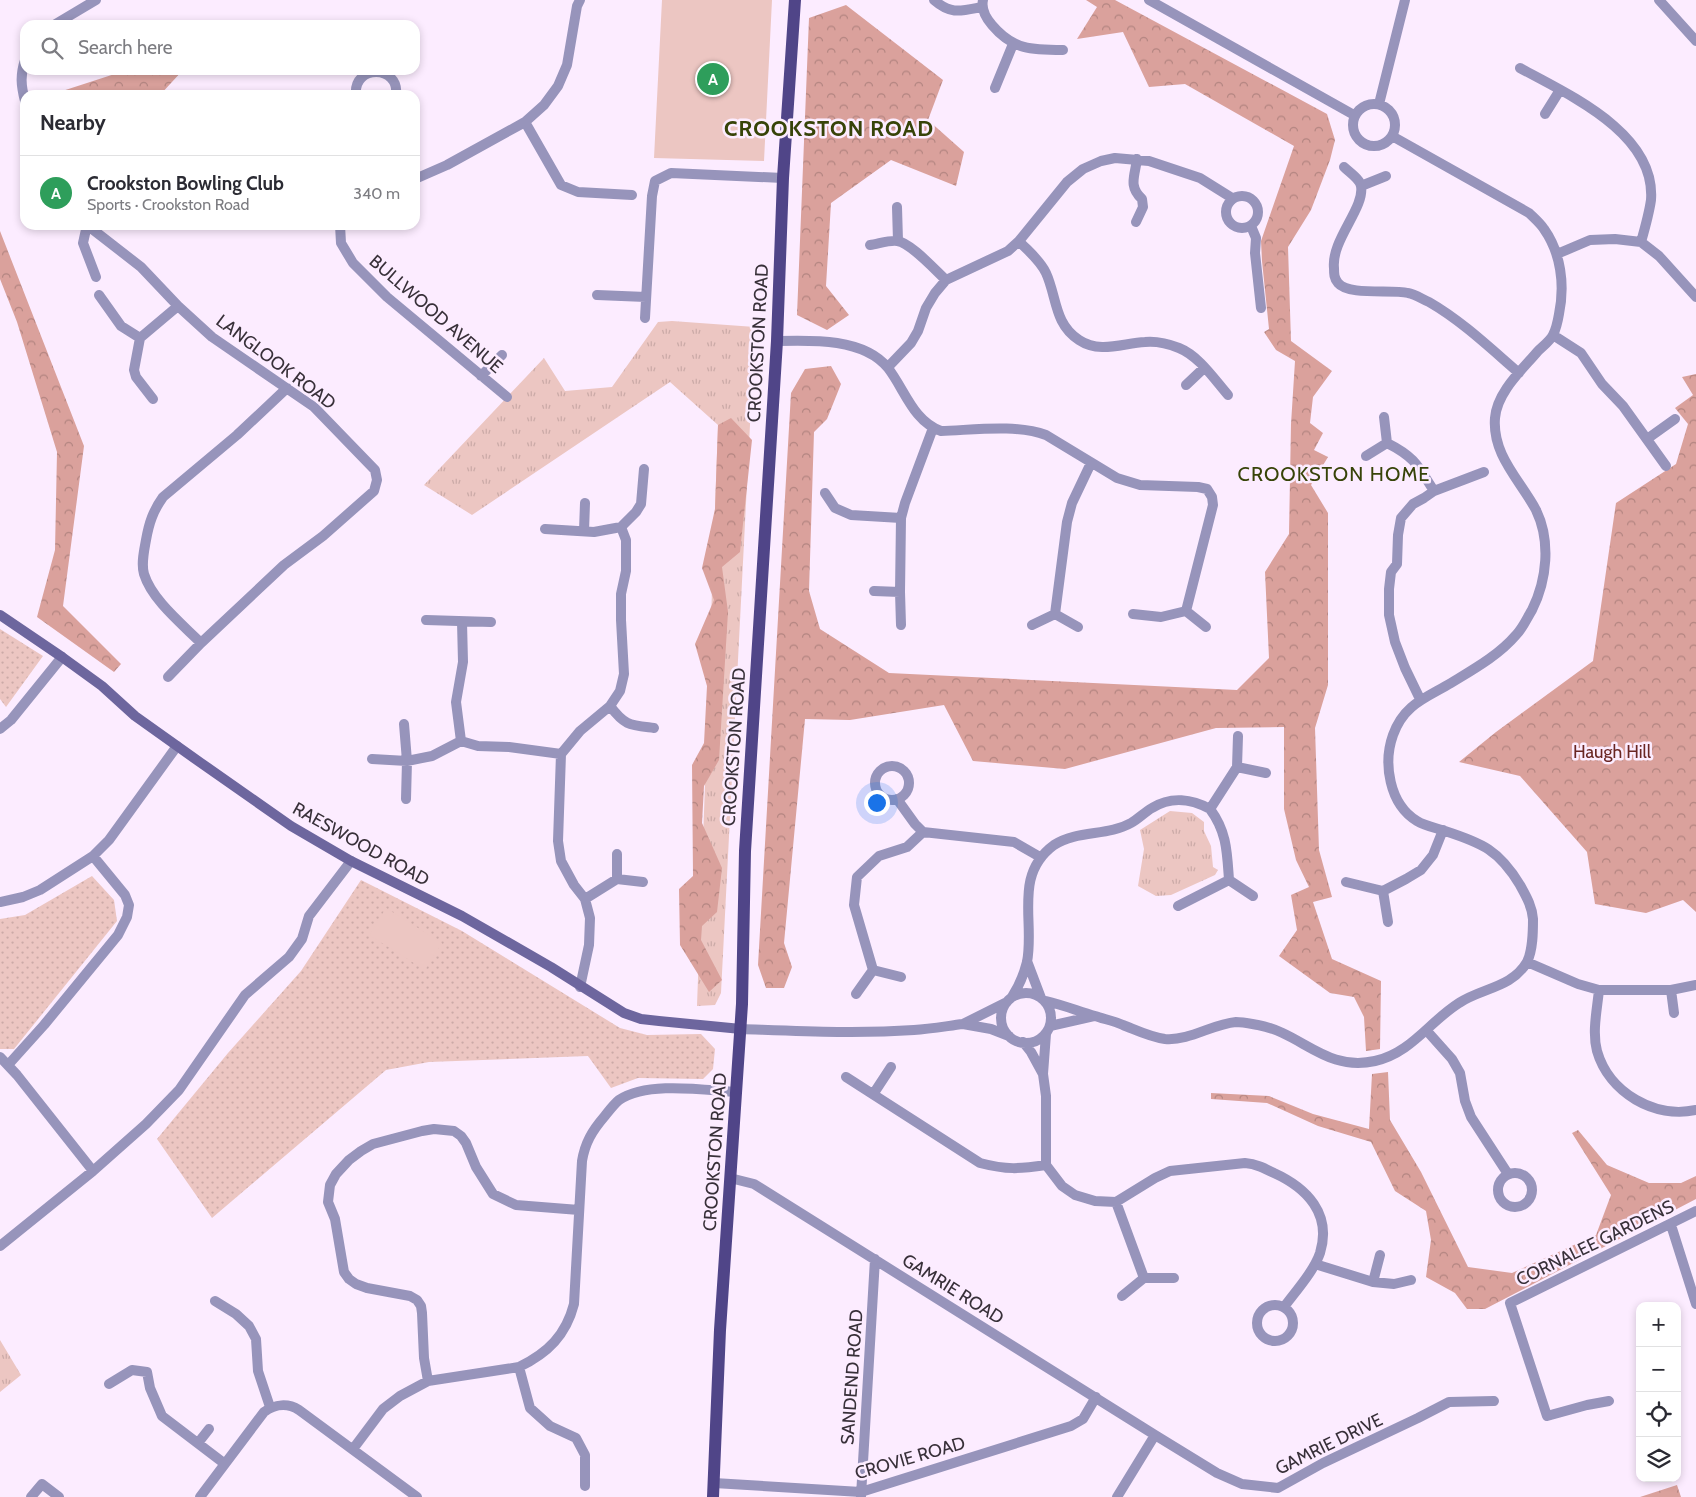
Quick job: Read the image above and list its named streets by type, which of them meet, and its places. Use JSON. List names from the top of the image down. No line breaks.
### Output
{"streets":{"main road":["CROOKSTON ROAD"],"street":["BULLWOOD AVENUE","LANGLOOK ROAD","RAESWOOD ROAD","CORNALEE GARDENS","GAMRIE ROAD","SANDEND ROAD","GAMRIE DRIVE","CROVIE ROAD"]},"crossings":[["CROOKSTON ROAD","RAESWOOD ROAD"],["CROOKSTON ROAD","GAMRIE ROAD"],["CROOKSTON ROAD","CROVIE ROAD"],["GAMRIE ROAD","SANDEND ROAD"],["GAMRIE ROAD","GAMRIE DRIVE"],["GAMRIE ROAD","CROVIE ROAD"],["SANDEND ROAD","CROVIE ROAD"]],"districts":["CROOKSTON ROAD","CROOKSTON HOME"],"parks":["Haugh Hill"],"page":{"search":"Search here","pins":"A","heading":"Nearby","list":[{"mark":"A","name":"Crookston Bowling Club","note":"Sports · Crookston Road","value":"340 m"}],"map_buttons":["+","−"]}}
